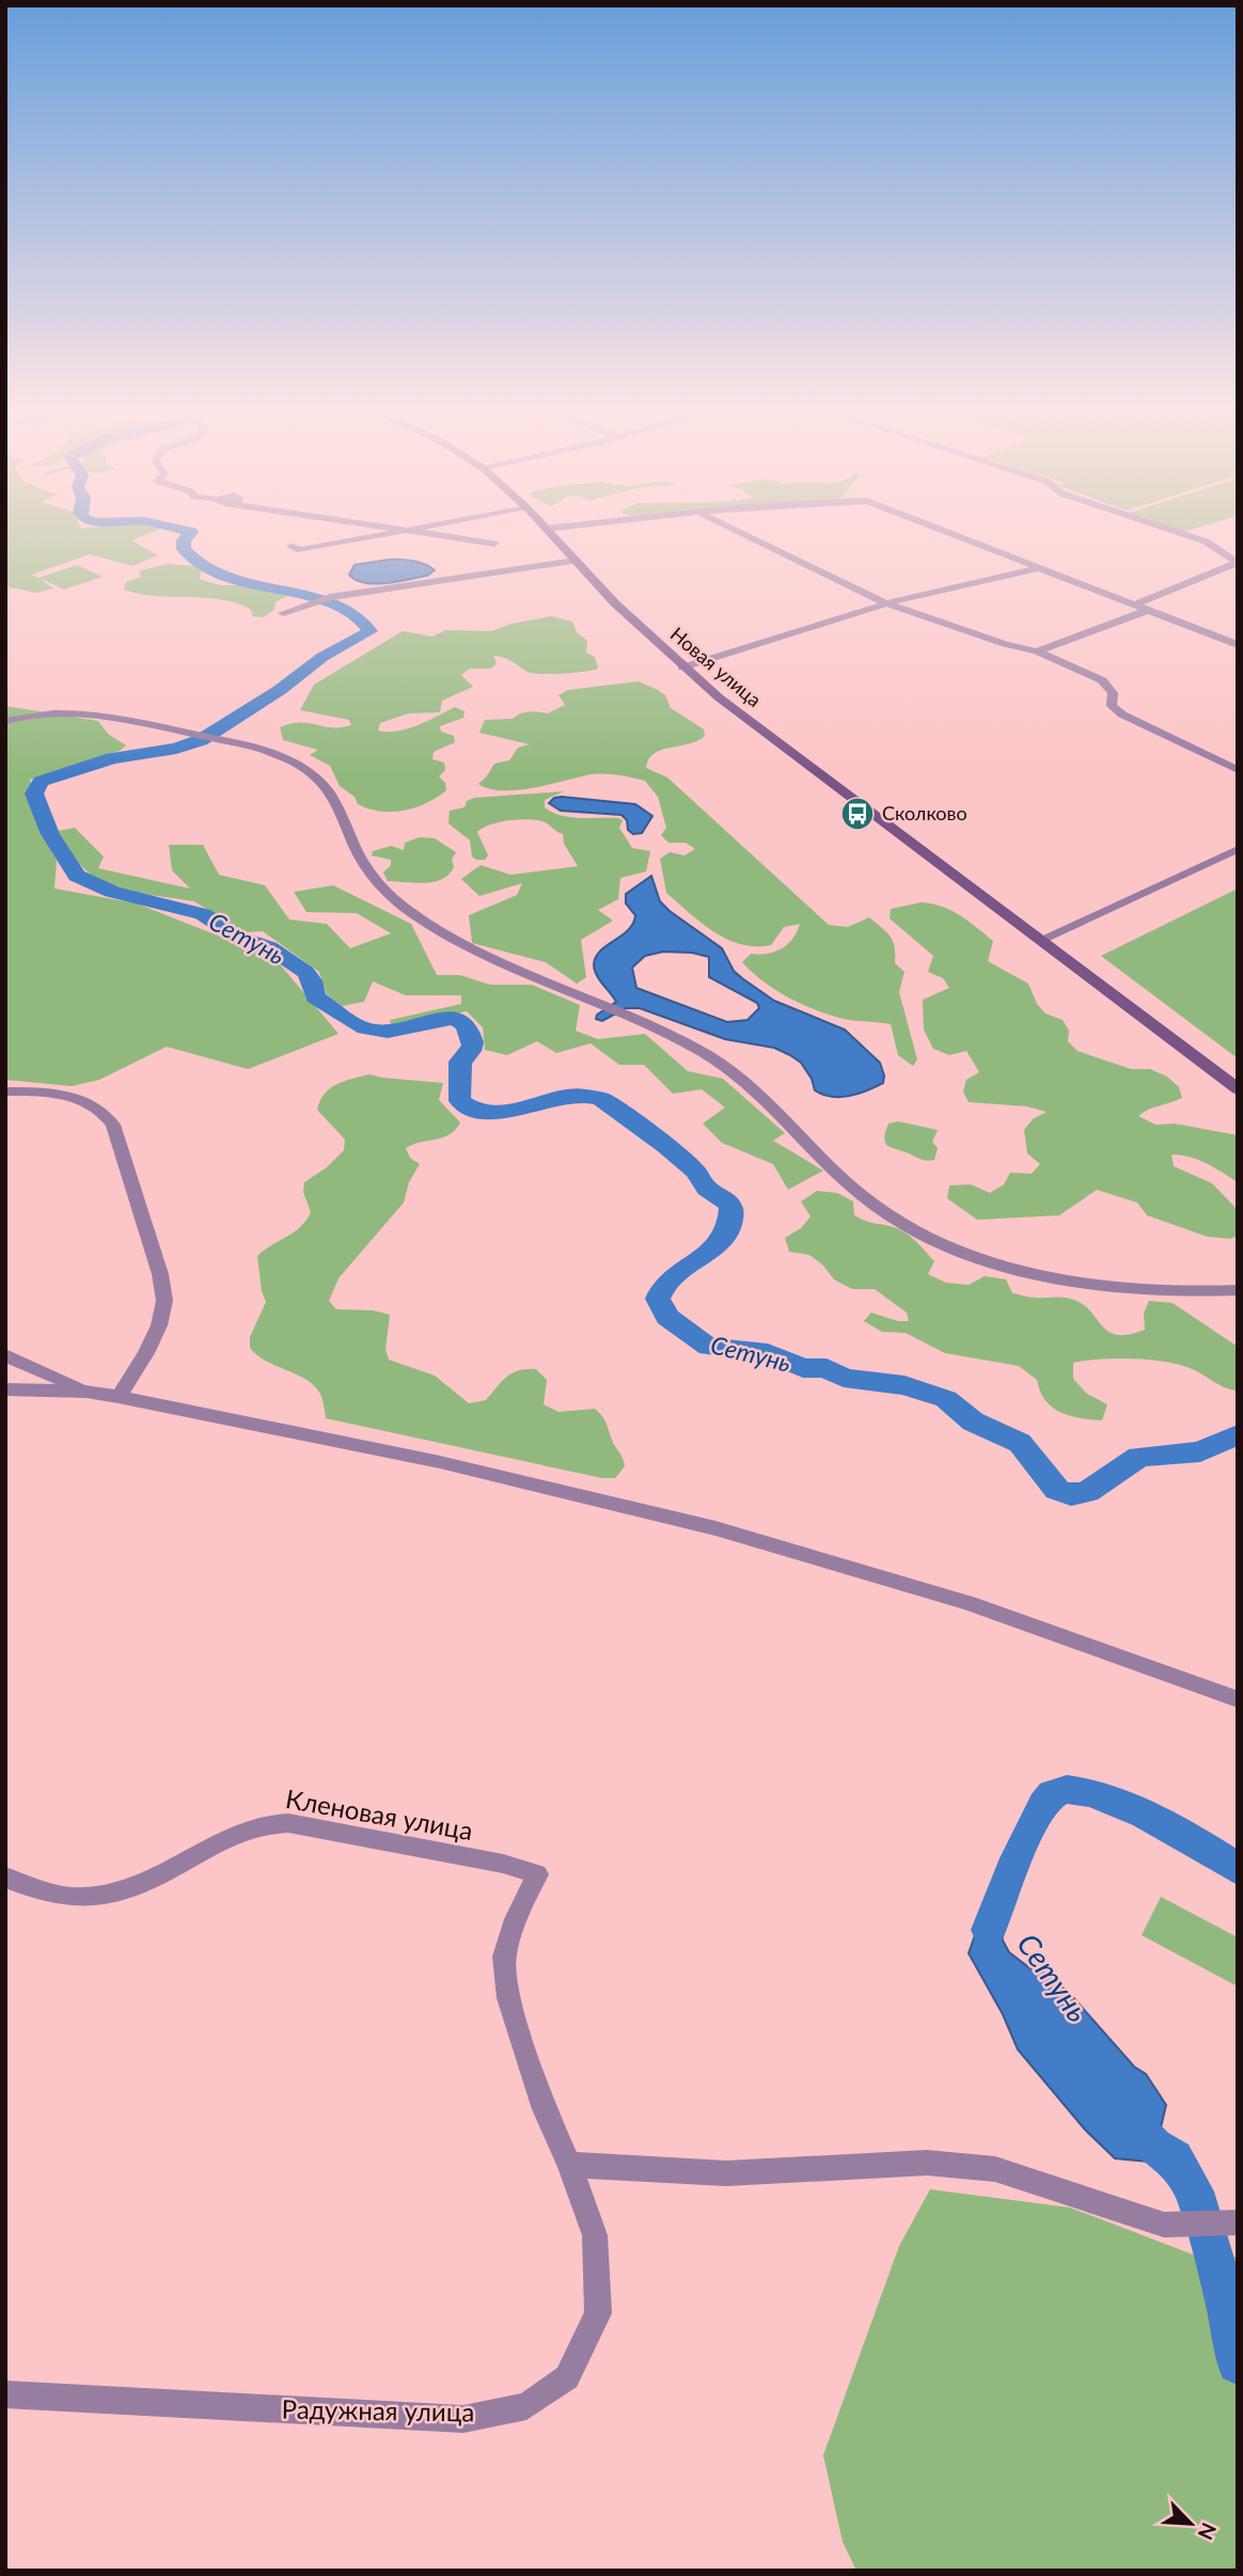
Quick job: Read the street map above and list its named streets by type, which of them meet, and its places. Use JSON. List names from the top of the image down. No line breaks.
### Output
{"streets":{"street":["Новая улица","Кленовая улица","Радужная улица"]},"crossings":[["Кленовая улица","Радужная улица"]],"water":["Сетунь"],"places":{"bus stop":["Сколково"]},"north":"bottom right"}
